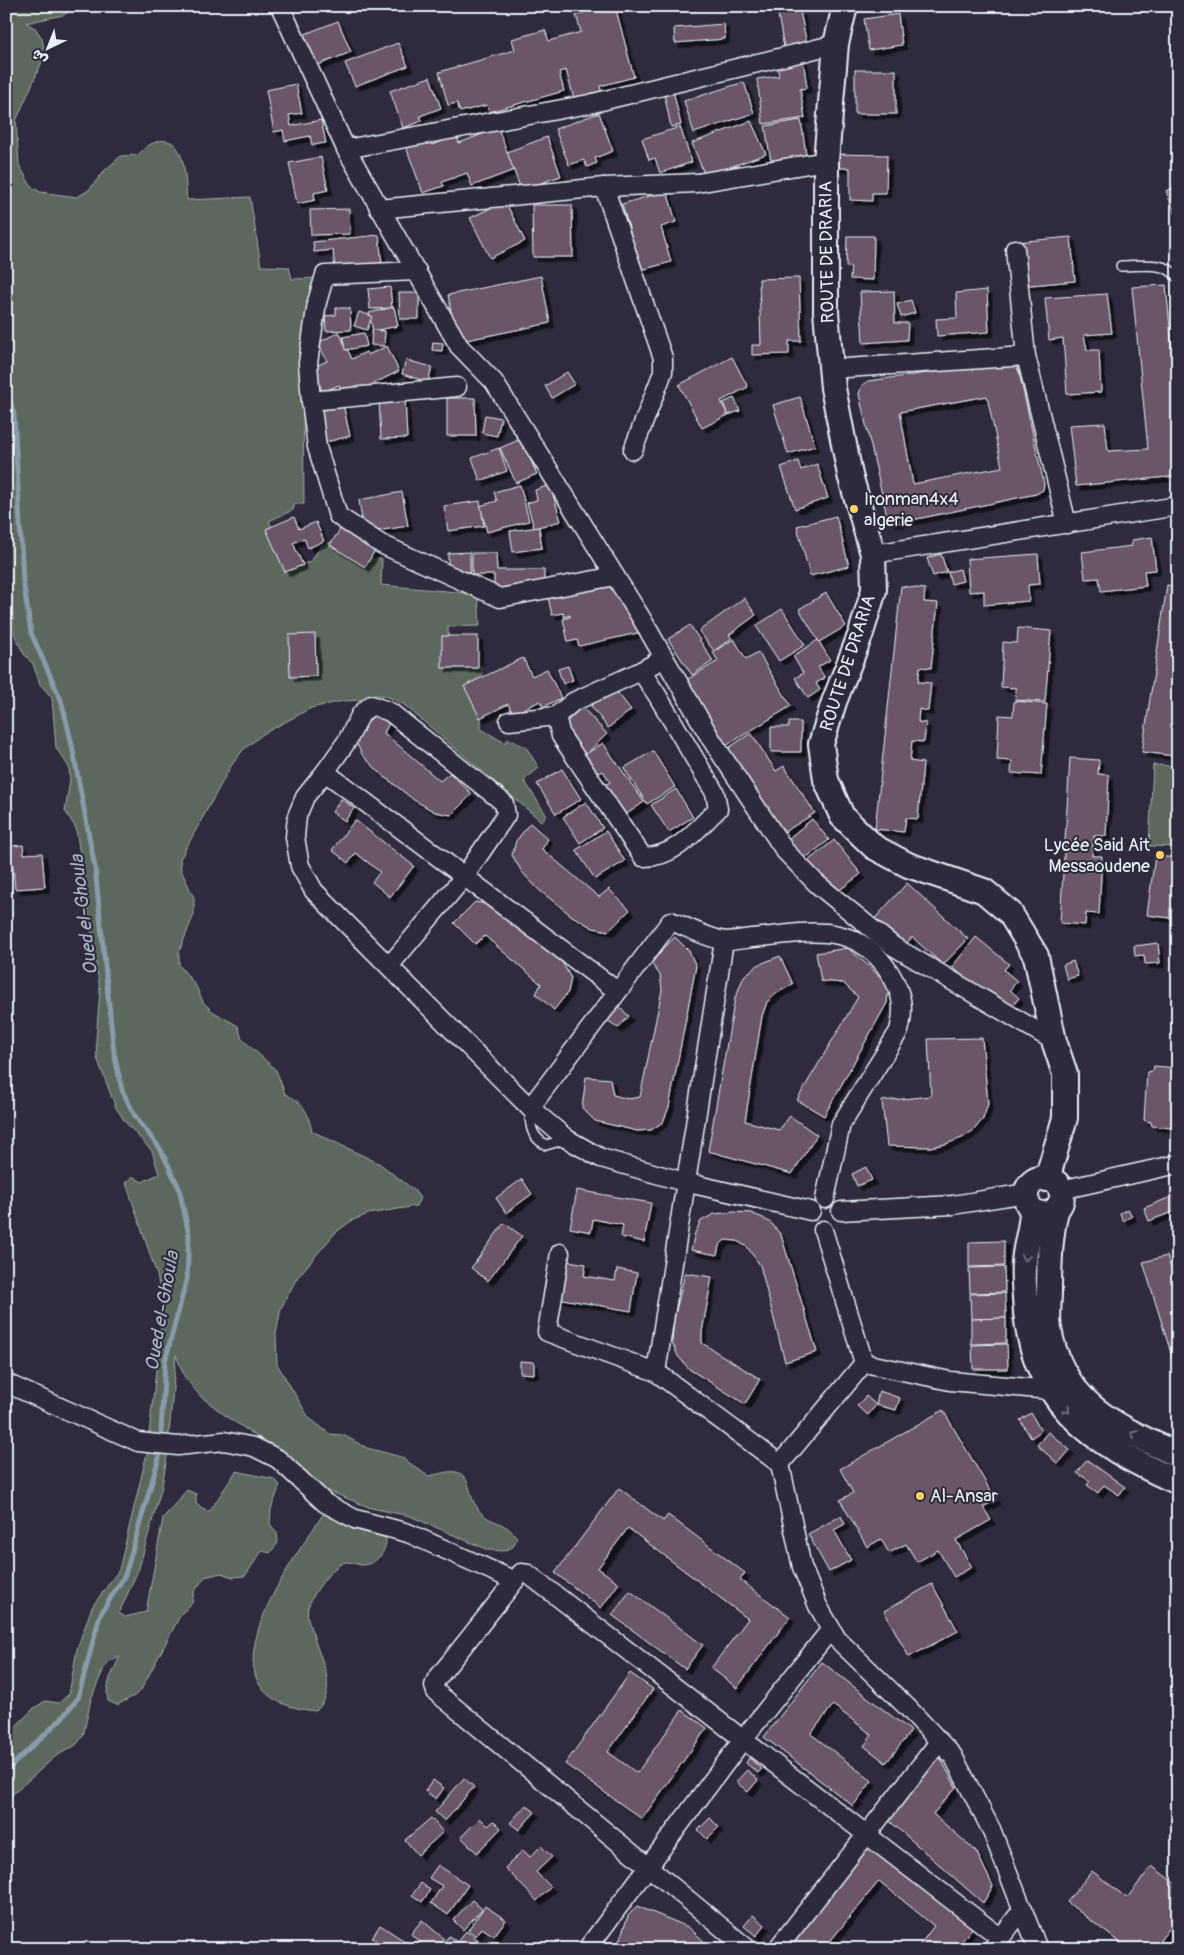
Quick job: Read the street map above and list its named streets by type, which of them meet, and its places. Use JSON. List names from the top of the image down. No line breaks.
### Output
{"streets":{"main road":["ROUTE DE DRARIA"]},"water":["Oued el-Ghoula"],"places":["Ironman4x4 algerie","Lycée Said Ait Messaoudene","Al-Ansar"],"north":"bottom left"}
